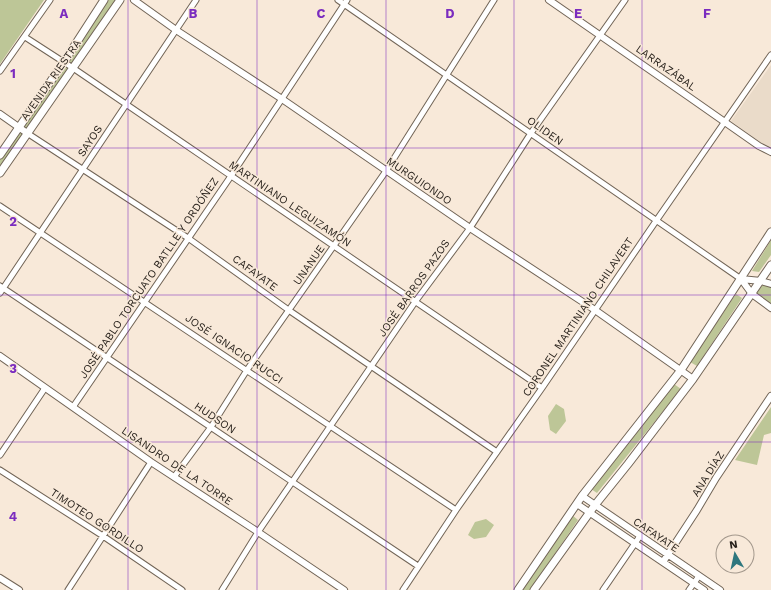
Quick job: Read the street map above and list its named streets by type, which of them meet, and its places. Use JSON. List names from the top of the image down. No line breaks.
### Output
{"streets":{"main road":["AVENIDA RIESTRA"],"street":["LARRAZÁBAL","OLIDEN","SAYOS","MURGUIONDO","MARTINIANO LEGUIZAMÓN","UNANUE","CAFAYATE","JOSÉ PABLO TORCUATO BATLLE Y ORDÓÑEZ","JOSÉ BARROS PAZOS","CORONEL MARTINIANO CHILAVERT","JOSÉ IGNACIO RUCCI","HUDSON","LISANDRO DE LA TORRE","ANA DÍAZ","TIMOTEO GORDILLO"]},"crossings":[["LARRAZÁBAL","JOSÉ BARROS PAZOS"],["LARRAZÁBAL","CORONEL MARTINIANO CHILAVERT"],["AVENIDA RIESTRA","MARTINIANO LEGUIZAMÓN"],["AVENIDA RIESTRA","CAFAYATE"],["OLIDEN","UNANUE"],["OLIDEN","JOSÉ PABLO TORCUATO BATLLE Y ORDÓÑEZ"],["OLIDEN","JOSÉ BARROS PAZOS"],["OLIDEN","CORONEL MARTINIANO CHILAVERT"],["SAYOS","MURGUIONDO"],["SAYOS","MARTINIANO LEGUIZAMÓN"],["SAYOS","CAFAYATE"],["SAYOS","JOSÉ IGNACIO RUCCI"],["SAYOS","HUDSON"],["MURGUIONDO","UNANUE"],["MURGUIONDO","JOSÉ PABLO TORCUATO BATLLE Y ORDÓÑEZ"],["MURGUIONDO","JOSÉ BARROS PAZOS"],["MURGUIONDO","CORONEL MARTINIANO CHILAVERT"],["MARTINIANO LEGUIZAMÓN","UNANUE"],["MARTINIANO LEGUIZAMÓN","JOSÉ PABLO TORCUATO BATLLE Y ORDÓÑEZ"],["MARTINIANO LEGUIZAMÓN","JOSÉ BARROS PAZOS"],["MARTINIANO LEGUIZAMÓN","CORONEL MARTINIANO CHILAVERT"],["UNANUE","CAFAYATE"],["UNANUE","JOSÉ IGNACIO RUCCI"],["UNANUE","HUDSON"],["UNANUE","LISANDRO DE LA TORRE"],["CAFAYATE","JOSÉ PABLO TORCUATO BATLLE Y ORDÓÑEZ"],["CAFAYATE","JOSÉ BARROS PAZOS"],["CAFAYATE","CORONEL MARTINIANO CHILAVERT"],["CAFAYATE","ANA DÍAZ"],["JOSÉ PABLO TORCUATO BATLLE Y ORDÓÑEZ","JOSÉ IGNACIO RUCCI"],["JOSÉ PABLO TORCUATO BATLLE Y ORDÓÑEZ","HUDSON"],["JOSÉ PABLO TORCUATO BATLLE Y ORDÓÑEZ","LISANDRO DE LA TORRE"],["JOSÉ BARROS PAZOS","JOSÉ IGNACIO RUCCI"],["JOSÉ BARROS PAZOS","HUDSON"],["JOSÉ BARROS PAZOS","LISANDRO DE LA TORRE"],["CORONEL MARTINIANO CHILAVERT","JOSÉ IGNACIO RUCCI"],["CORONEL MARTINIANO CHILAVERT","HUDSON"]],"north":"top","grid":{"columns":["A","B","C","D","E","F"],"rows":["1","2","3","4"]}}
